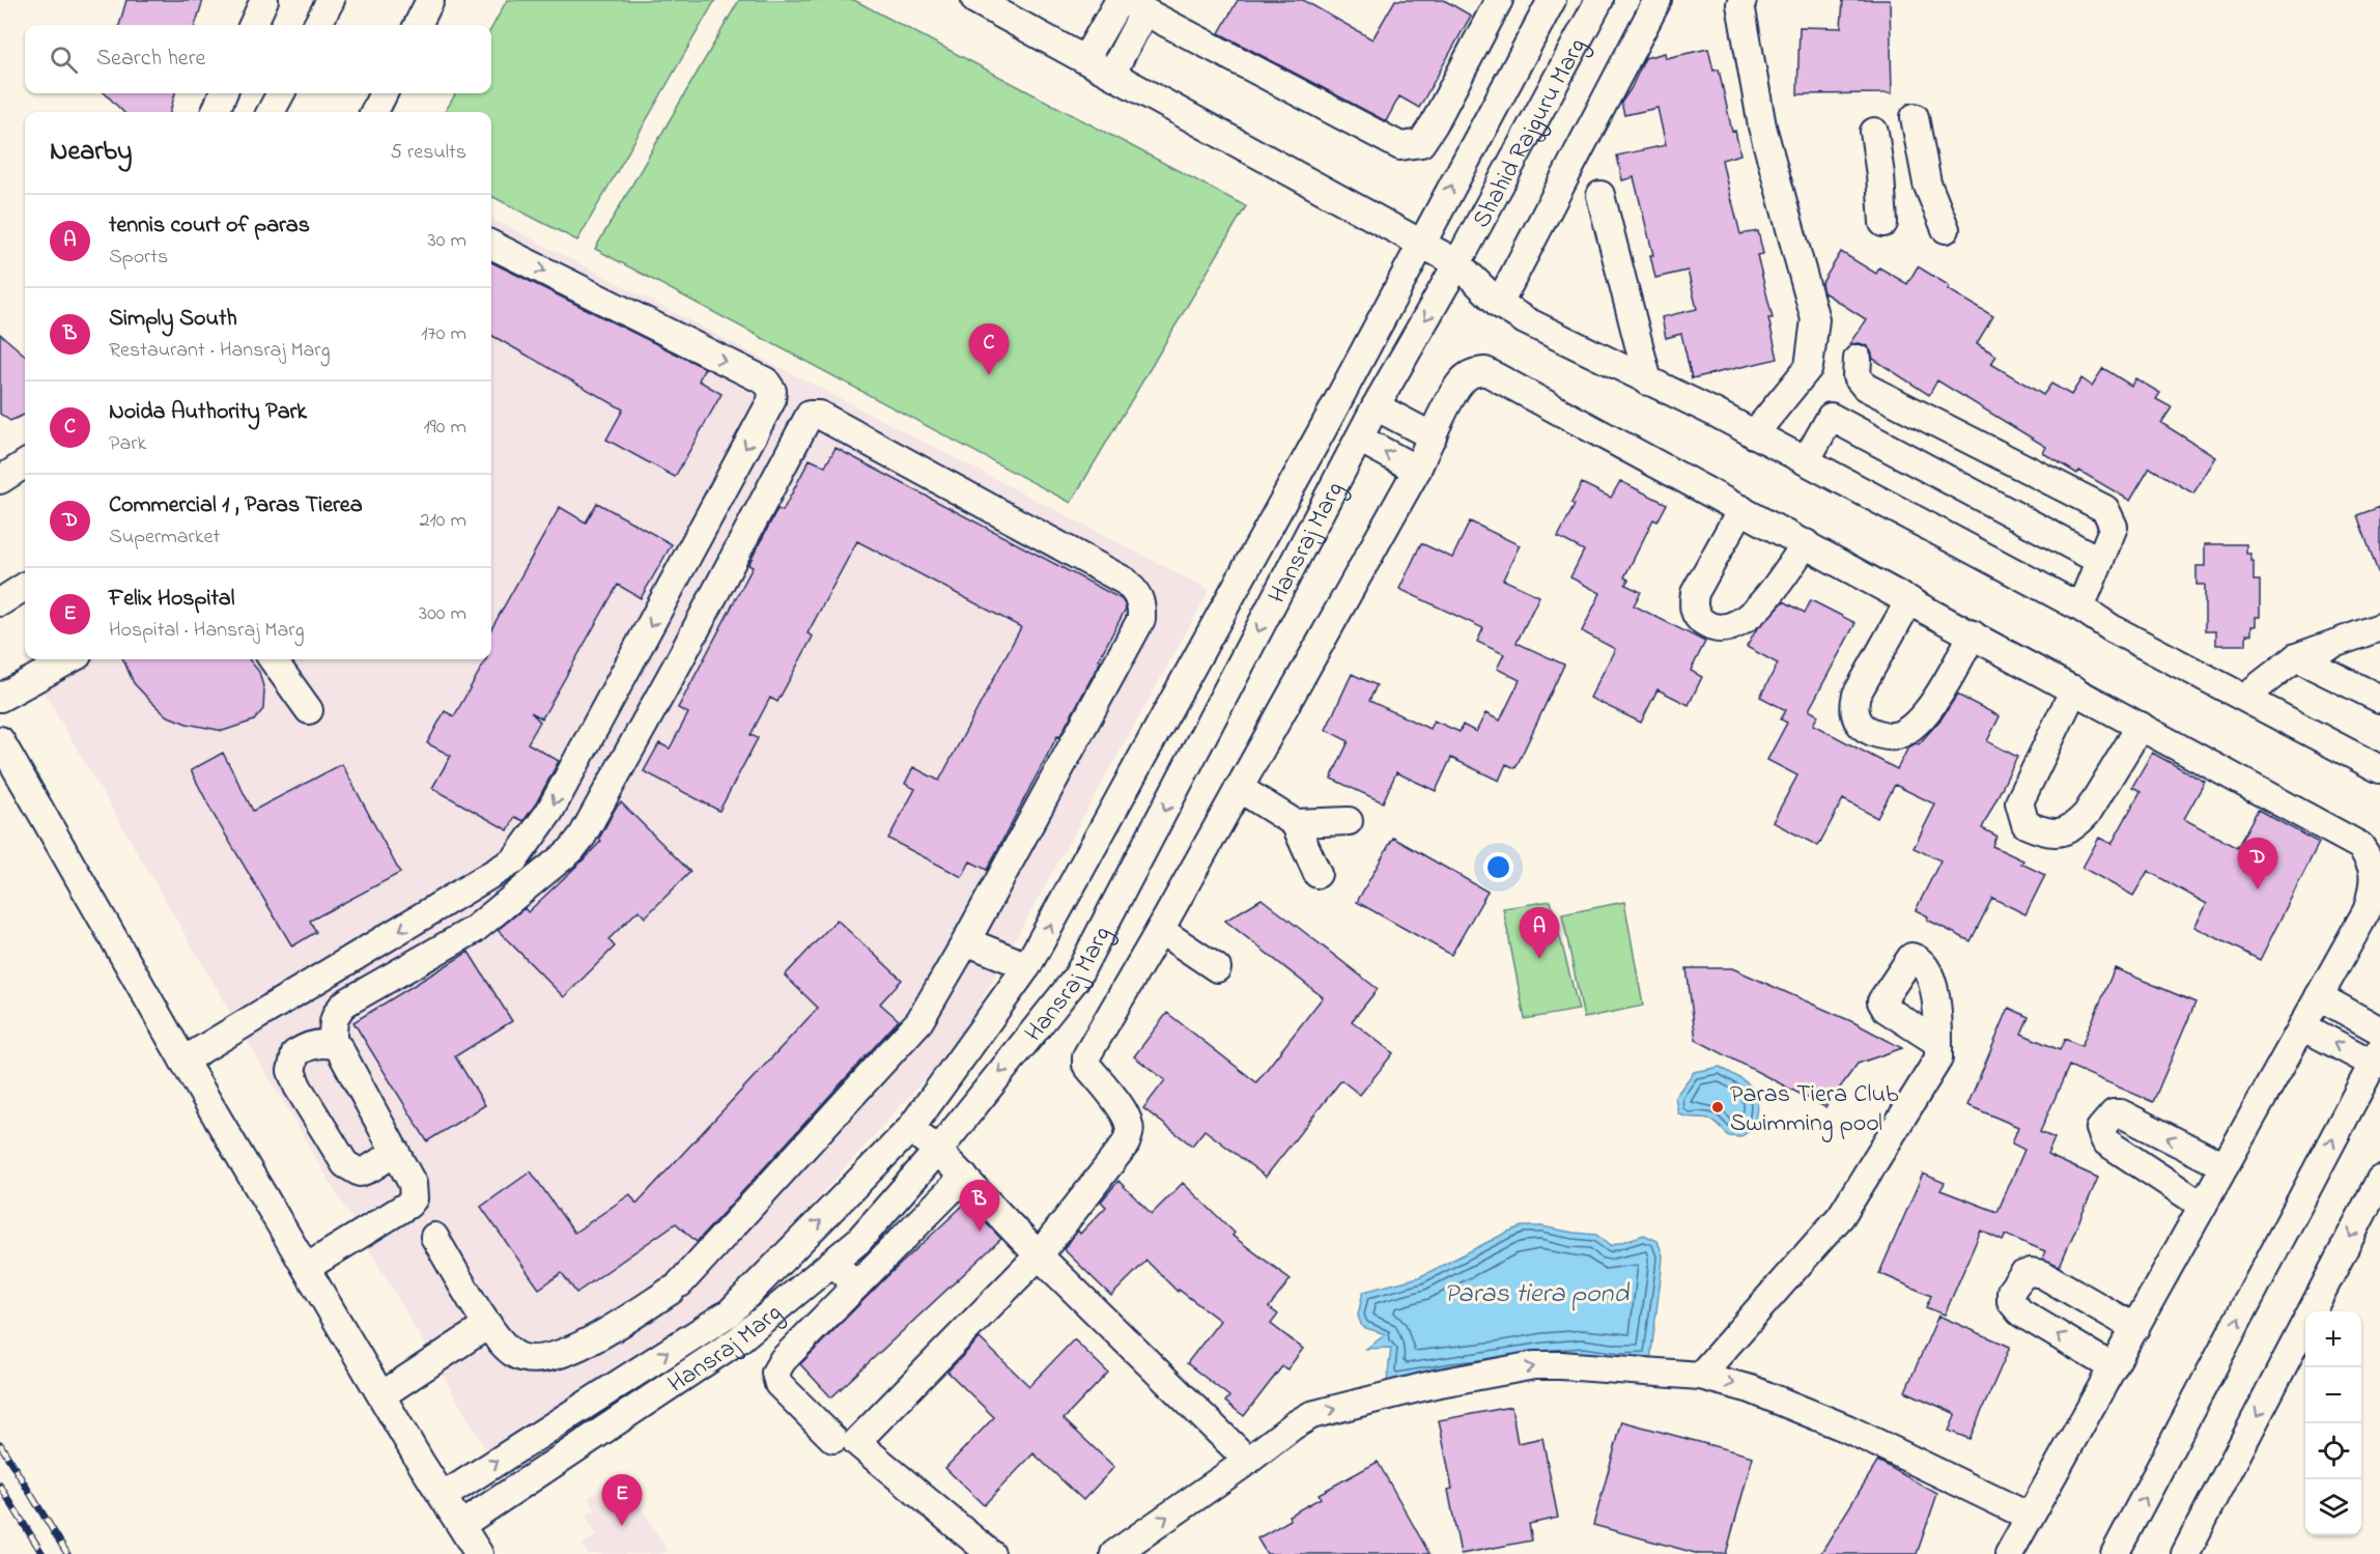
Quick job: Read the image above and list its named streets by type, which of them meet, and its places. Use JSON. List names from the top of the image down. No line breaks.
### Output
{"streets":{"street":["Shahid Rajguru Marg","Hansraj Marg"]},"crossings":[["Shahid Rajguru Marg","Hansraj Marg"]],"water":["Paras tiera pond"],"places":["Paras Tiera Club Swimming pool"],"page":{"search":"Search here","heading":["Nearby","5 results"],"list":[{"mark":"A","name":"tennis court of paras","note":"Sports","value":"30 m"},{"mark":"B","name":"Simply South","note":"Restaurant · Hansraj Marg","value":"170 m"},{"mark":"C","name":"Noida Authority Park","note":"Park","value":"190 m"},{"mark":"D","name":"Commercial 1 , Paras Tierea","note":"Supermarket","value":"210 m"},{"mark":"E","name":"Felix Hospital","note":"Hospital · Hansraj Marg","value":"300 m"}],"pins":["C","D","A","B","E"],"map_buttons":["+","−"]}}
